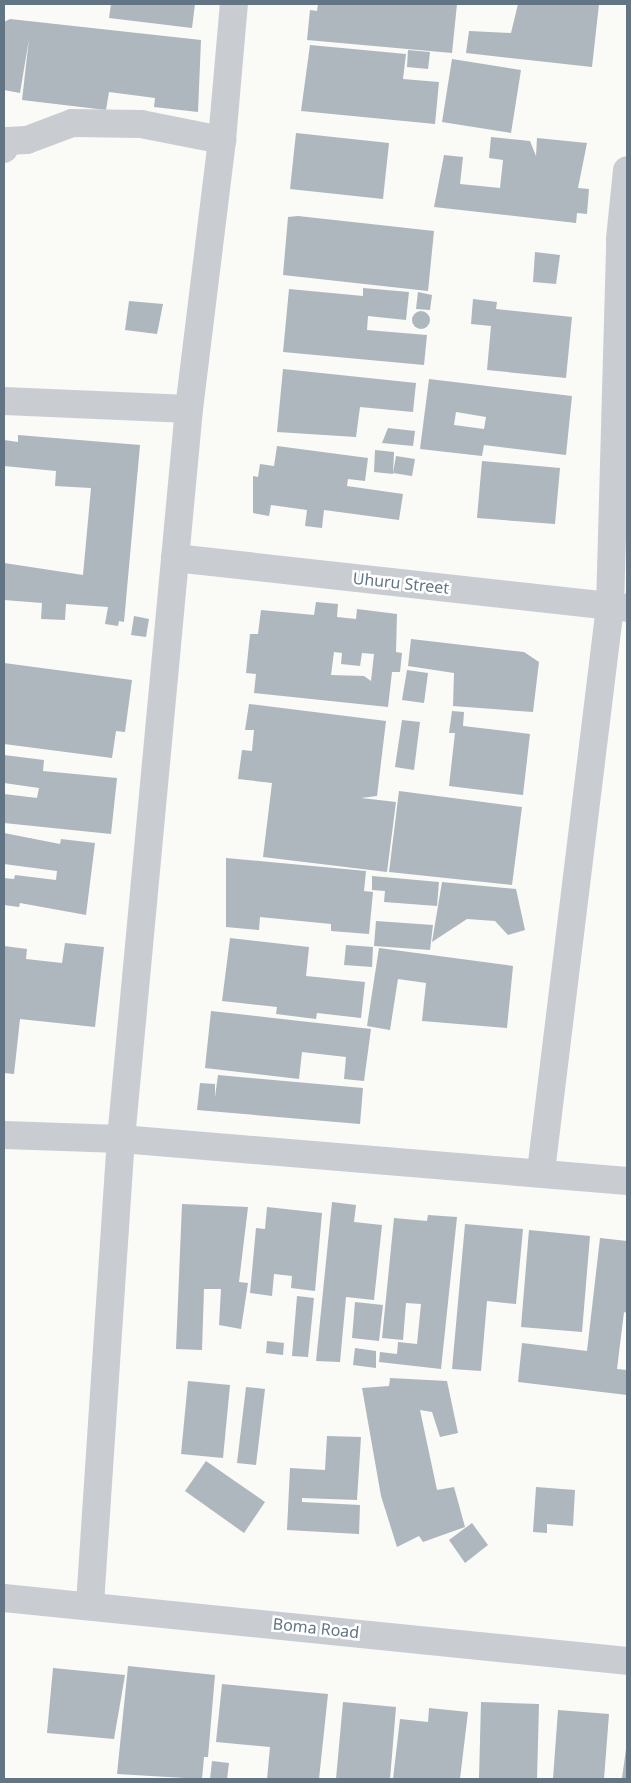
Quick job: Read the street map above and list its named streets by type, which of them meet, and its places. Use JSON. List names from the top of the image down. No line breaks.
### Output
{"streets":{"street":["Uhuru Street","Boma Road"]}}
